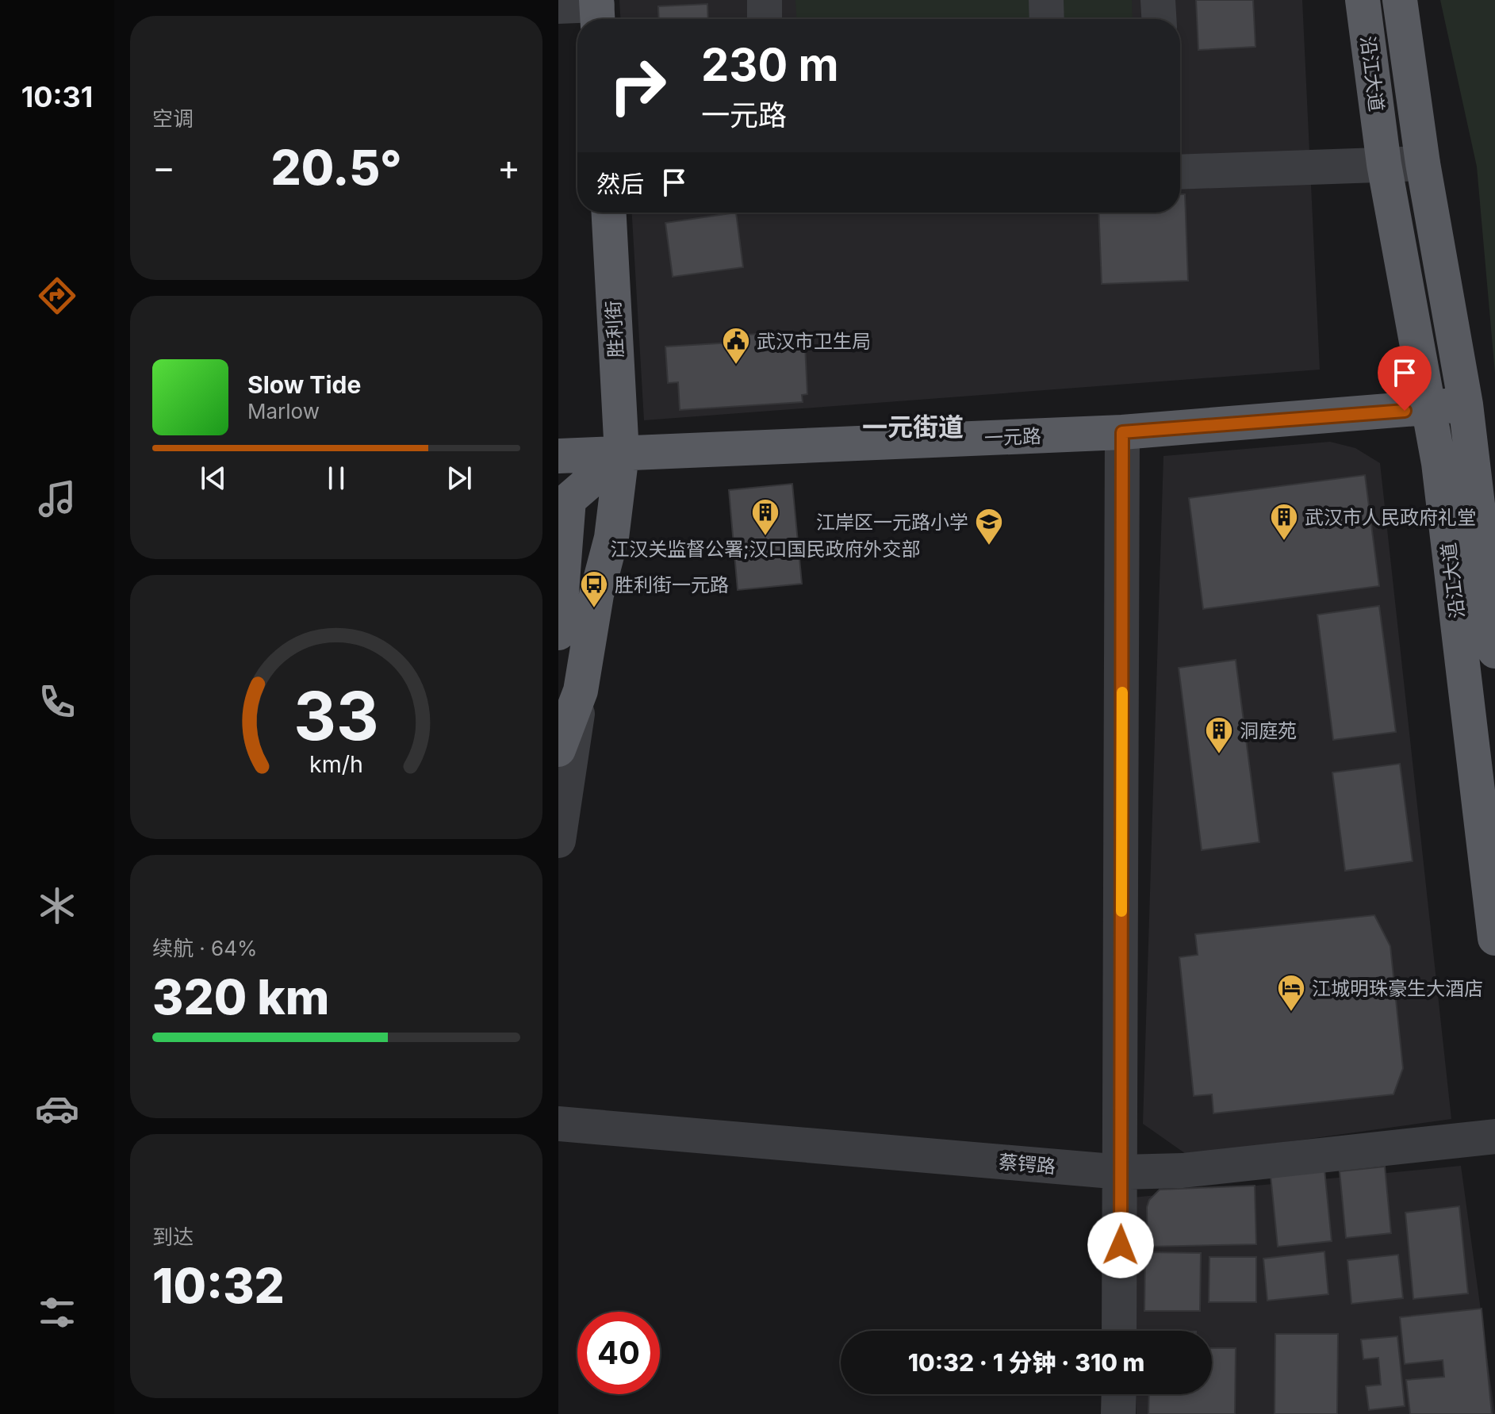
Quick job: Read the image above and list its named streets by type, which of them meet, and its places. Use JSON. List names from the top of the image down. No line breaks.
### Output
{"streets":{"main road":["沿江大道","胜利街","一元路"],"street":["蔡锷路"]},"crossings":[["沿江大道","一元路"],["胜利街","一元路"]],"districts":["一元街道"],"places":{"public building":["武汉市卫生局"],"building":["江汉关监督公署;汉口国民政府外交部","武汉市人民政府礼堂","洞庭苑"],"school or university":["江岸区一元路小学"],"bus stop":["胜利街一元路"],"hotel":["江城明珠豪生大酒店"]},"page":{"tabs":"10:31","tile":["空调",["续航 · 64%","320 km"],["到达","10:32"]],"turn":["230 m","一元路"],"heat":["−","20.5°","+"],"then":"然后","song":["Slow Tide","Marlow"],"limit":"40","trip":"10:32 · 1 分钟 · 310 m","gauge":["33","km/h"]}}
